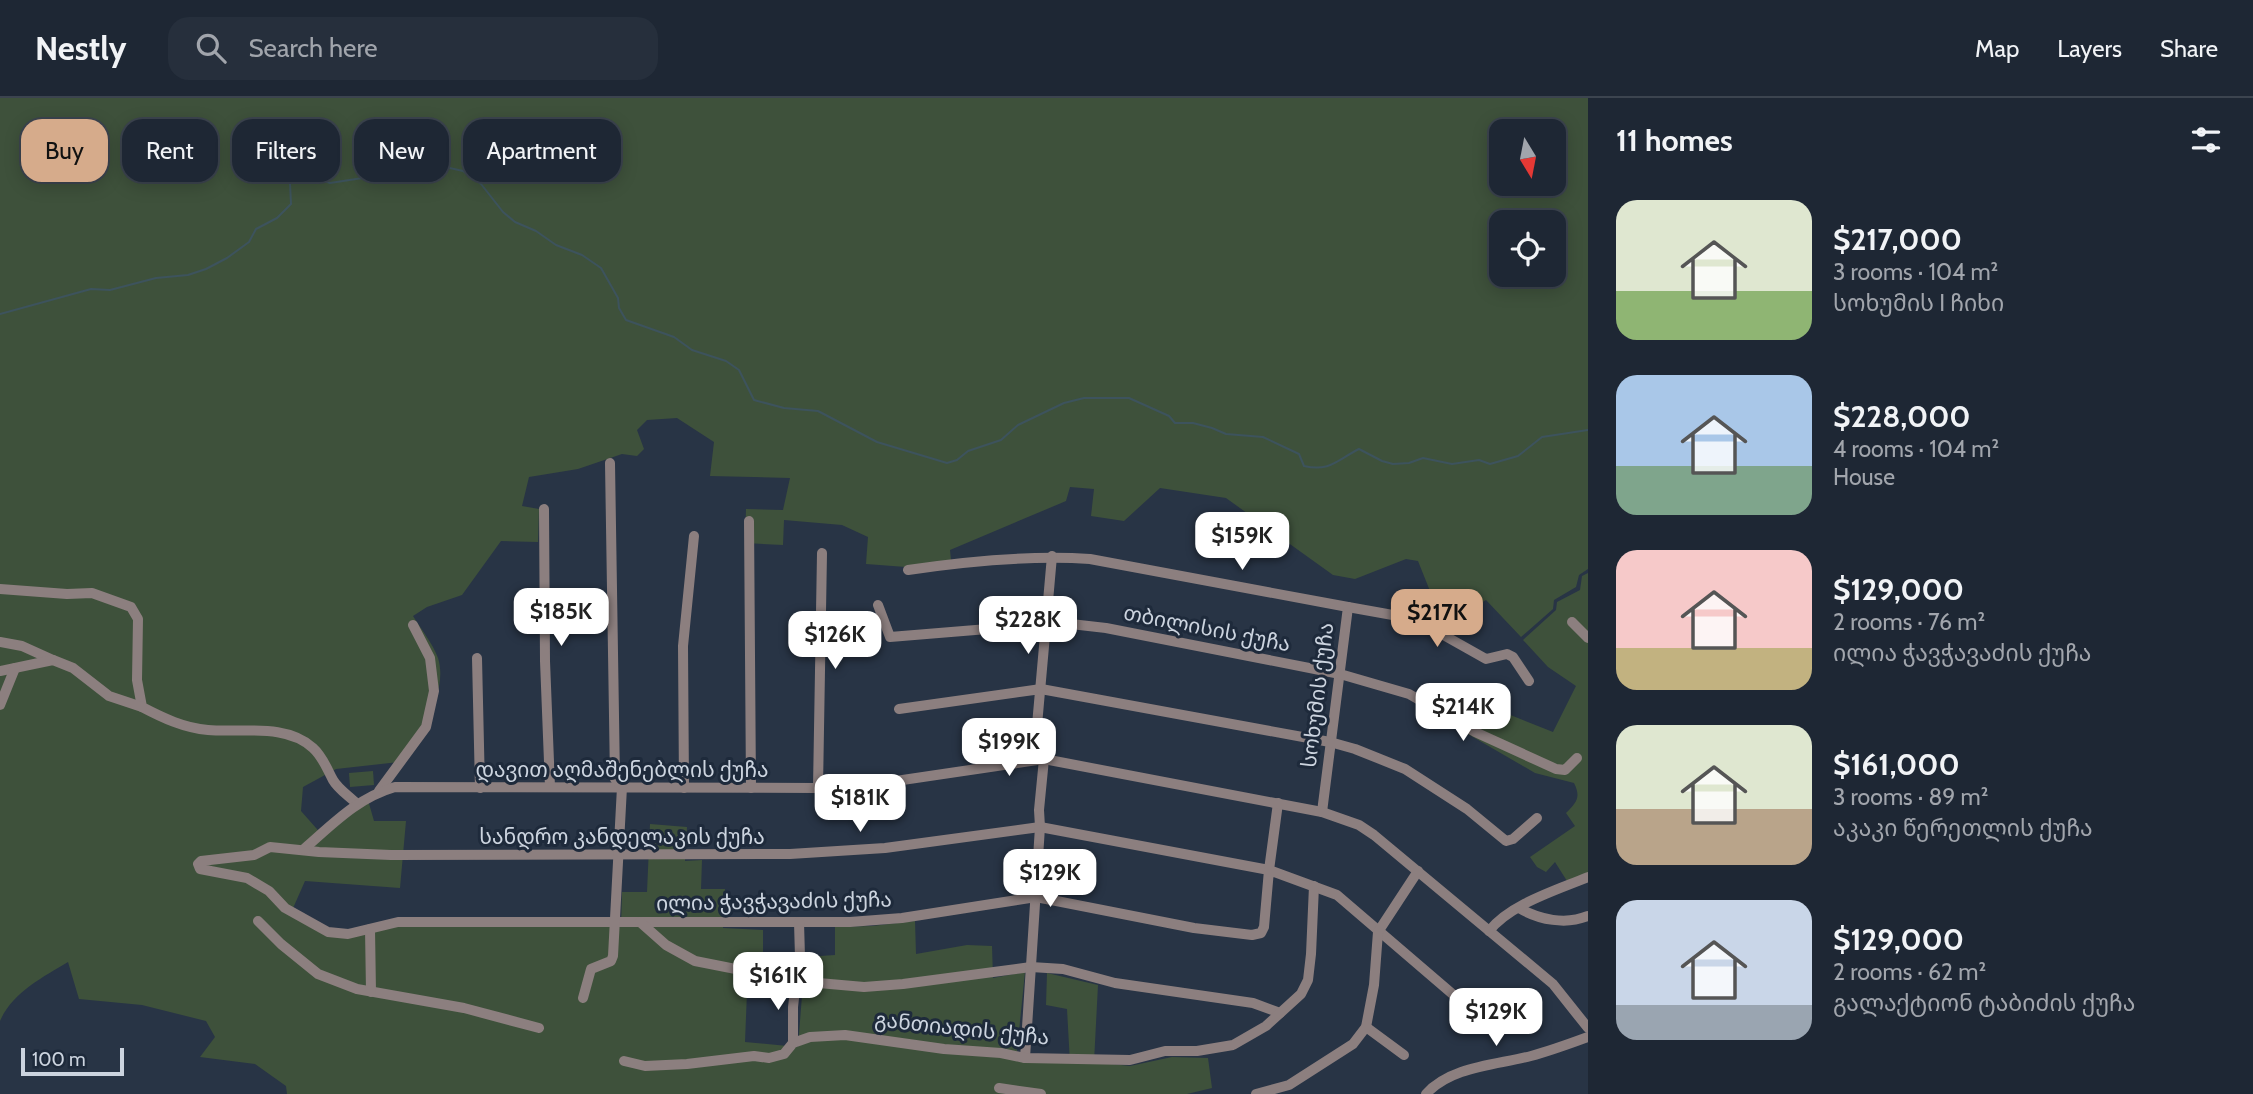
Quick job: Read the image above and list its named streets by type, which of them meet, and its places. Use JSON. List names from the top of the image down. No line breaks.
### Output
{"streets":{"street":["თბილისის ქუჩა","სოხუმის ქუჩა","დავით აღმაშენებლის ქუჩა","სანდრო კანდელაკის ქუჩა","ილია ჭავჭავაძის ქუჩა","განთიადის ქუჩა"]},"crossings":[["თბილისის ქუჩა","სოხუმის ქუჩა"],["სოხუმის ქუჩა","დავით აღმაშენებლის ქუჩა"],["დავით აღმაშენებლის ქუჩა","სანდრო კანდელაკის ქუჩა"],["დავით აღმაშენებლის ქუჩა","ილია ჭავჭავაძის ქუჩა"],["სანდრო კანდელაკის ქუჩა","ილია ჭავჭავაძის ქუჩა"],["სანდრო კანდელაკის ქუჩა","განთიადის ქუჩა"]],"scale_bar":"100 m","north":"bottom","page":{"header":"Nestly","search":"Search here","nav":["Map","Layers","Share"],"heading":"11 homes","chip":["Buy","Rent","Filters","New","Apartment"],"list":[{"name":"$217,000","note":"3 rooms · 104 m² · სოხუმის I ჩიხი"},{"name":"$228,000","note":"4 rooms · 104 m² · House"},{"name":"$129,000","note":"2 rooms · 76 m² · ილია ჭავჭავაძის ქუჩა"},{"name":"$161,000","note":"3 rooms · 89 m² · აკაკი წერეთლის ქუჩა"},{"name":"$129,000","note":"2 rooms · 62 m² · გალაქტიონ ტაბიძის ქუჩა"}],"price":["$159K","$185K","$217K","$228K","$126K","$214K","$199K","$181K","$129K","$161K","$129K"],"scale":"100 m"}}
